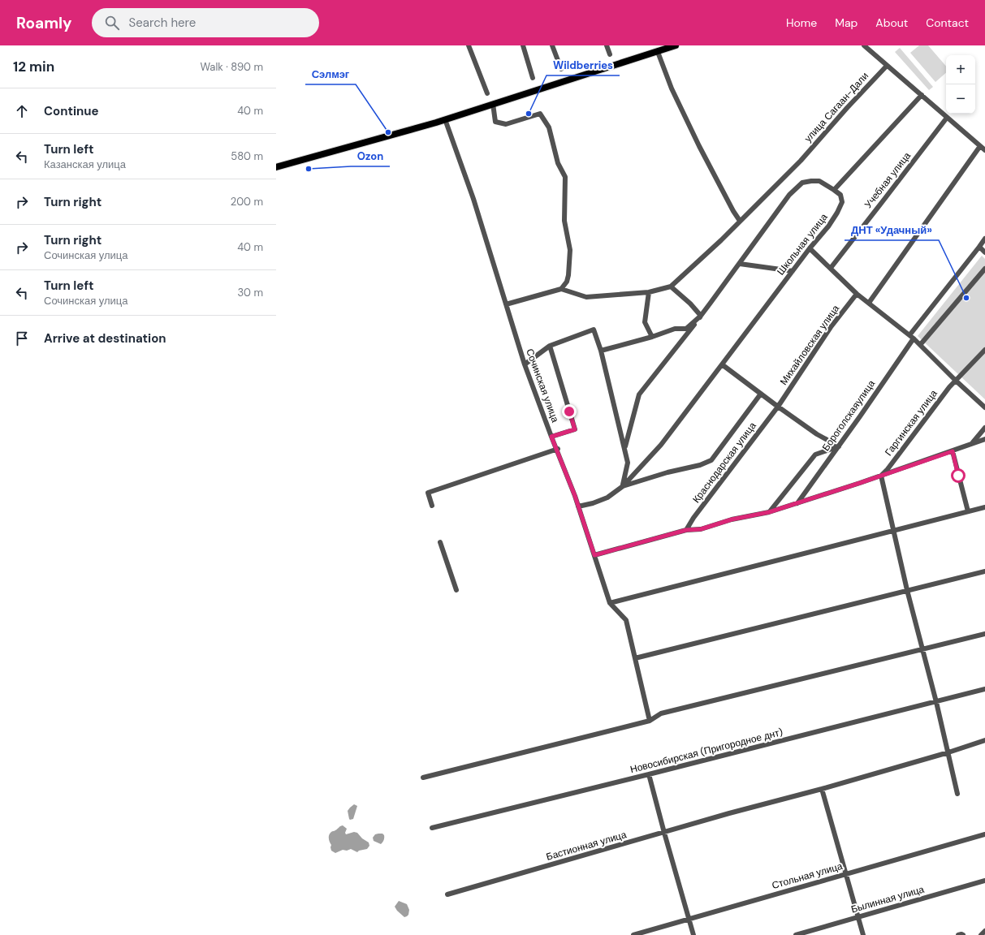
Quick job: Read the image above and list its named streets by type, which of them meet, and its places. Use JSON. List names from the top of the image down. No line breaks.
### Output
{"streets":{"street":["улица Сагаан-Дали","Учебная улица","Школьная улица","Михайловская улица","Сочинская улица","Бороголскаяулица","Гаргинская улица","Краснодарская улица","Новосибирская (Пригородное днт)","Бастионная улица","Стольная улица","Былинная улица"]},"crossings":[["Михайловская улица","Краснодарская улица"]],"places":["Wildberries","Сэлмэг","Ozon","ДНТ «Удачный»"],"page":{"header":"Roamly","search":"Search here","nav":["Home","Map","About","Contact"],"heading":["12 min","Walk · 890 m"],"map_buttons":["+","−"],"list":[["Continue","40 m"],["Turn left","Казанская улица","580 m"],["Turn right","200 m"],["Turn right","Сочинская улица","40 m"],["Turn left","Сочинская улица","30 m"],"Arrive at destination"]}}
